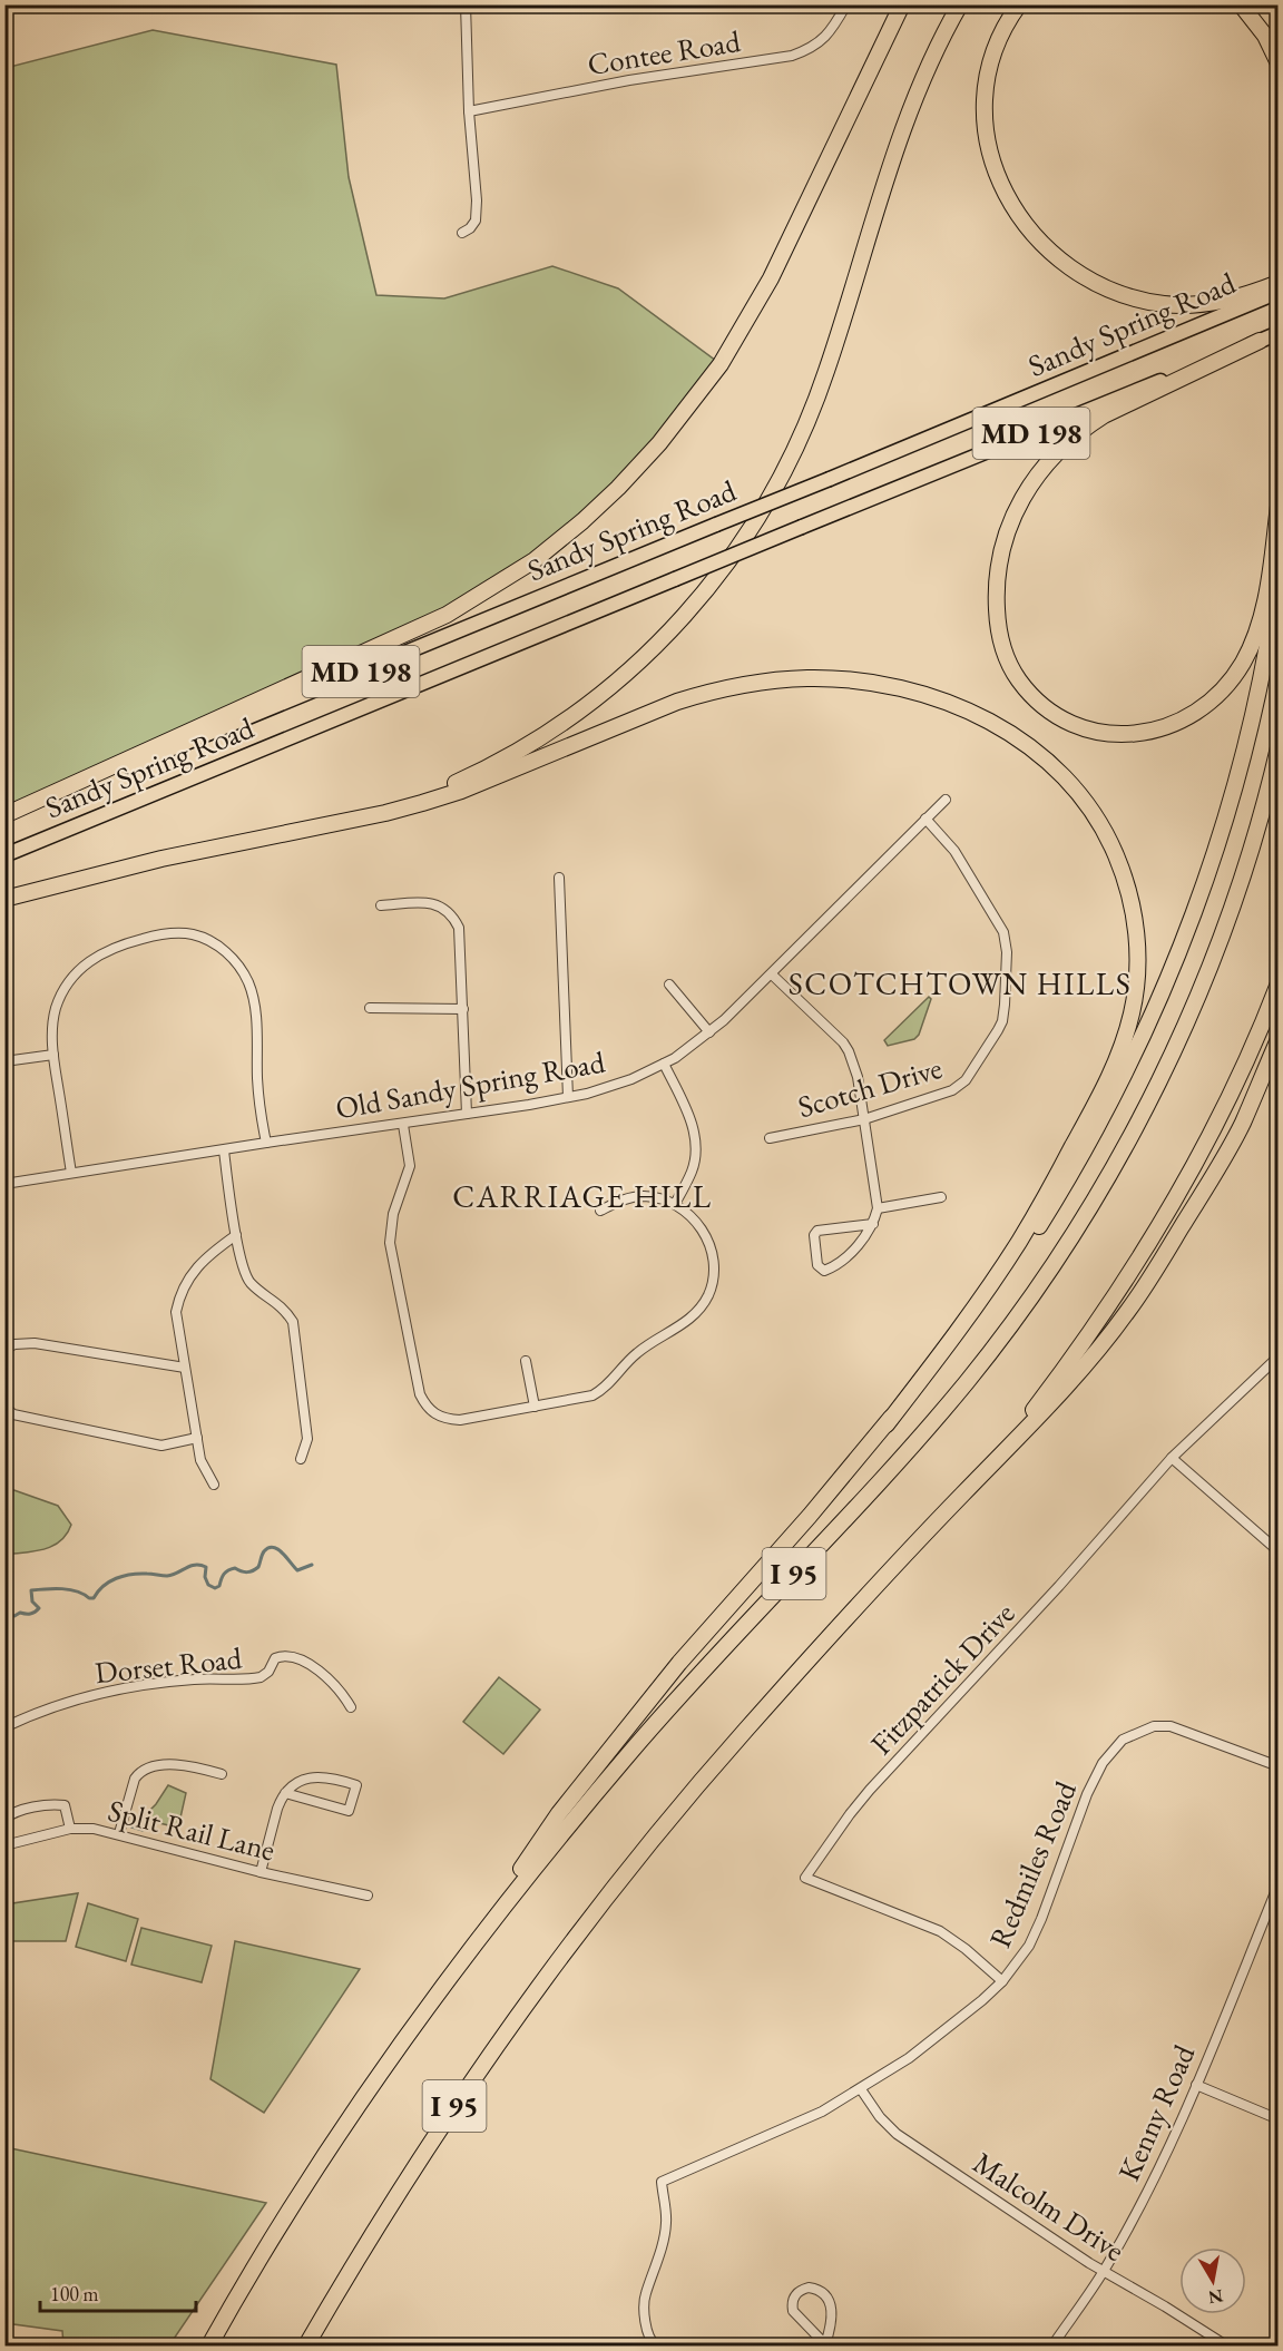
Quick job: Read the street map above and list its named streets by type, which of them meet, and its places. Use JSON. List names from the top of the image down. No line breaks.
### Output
{"streets":{"highway":["I 95"],"main road":["Sandy Spring Road","MD 198"],"street":["Contee Road","Old Sandy Spring Road","Scotch Drive","Dorset Road","Fitzpatrick Drive","Split Rail Lane","Redmiles Road","Kenny Road","Malcolm Drive"]},"crossings":[["Old Sandy Spring Road","Scotch Drive"],["Fitzpatrick Drive","Redmiles Road"],["Redmiles Road","Malcolm Drive"],["Kenny Road","Malcolm Drive"]],"districts":["SCOTCHTOWN HILLS","CARRIAGE HILL"],"scale_bar":"100 m","north":"bottom"}
